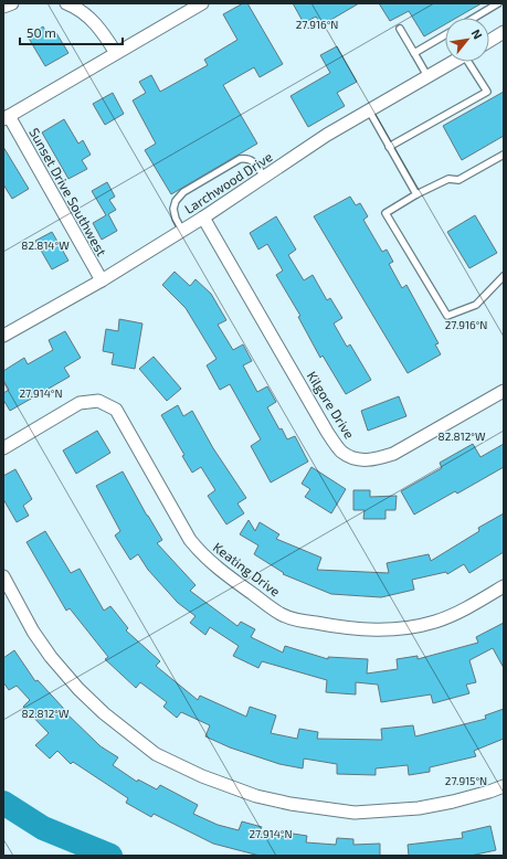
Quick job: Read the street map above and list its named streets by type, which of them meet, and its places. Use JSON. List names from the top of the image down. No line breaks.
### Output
{"streets":{"street":["Larchwood Drive","Sunset Drive Southwest","Kilgore Drive","Keating Drive"]},"crossings":[["Larchwood Drive","Sunset Drive Southwest"],["Larchwood Drive","Kilgore Drive"]],"scale_bar":"50 m","north":"top right","coordinates":["27.916°N","82.814°W","27.914°N","82.812°W","27.915°N"]}
